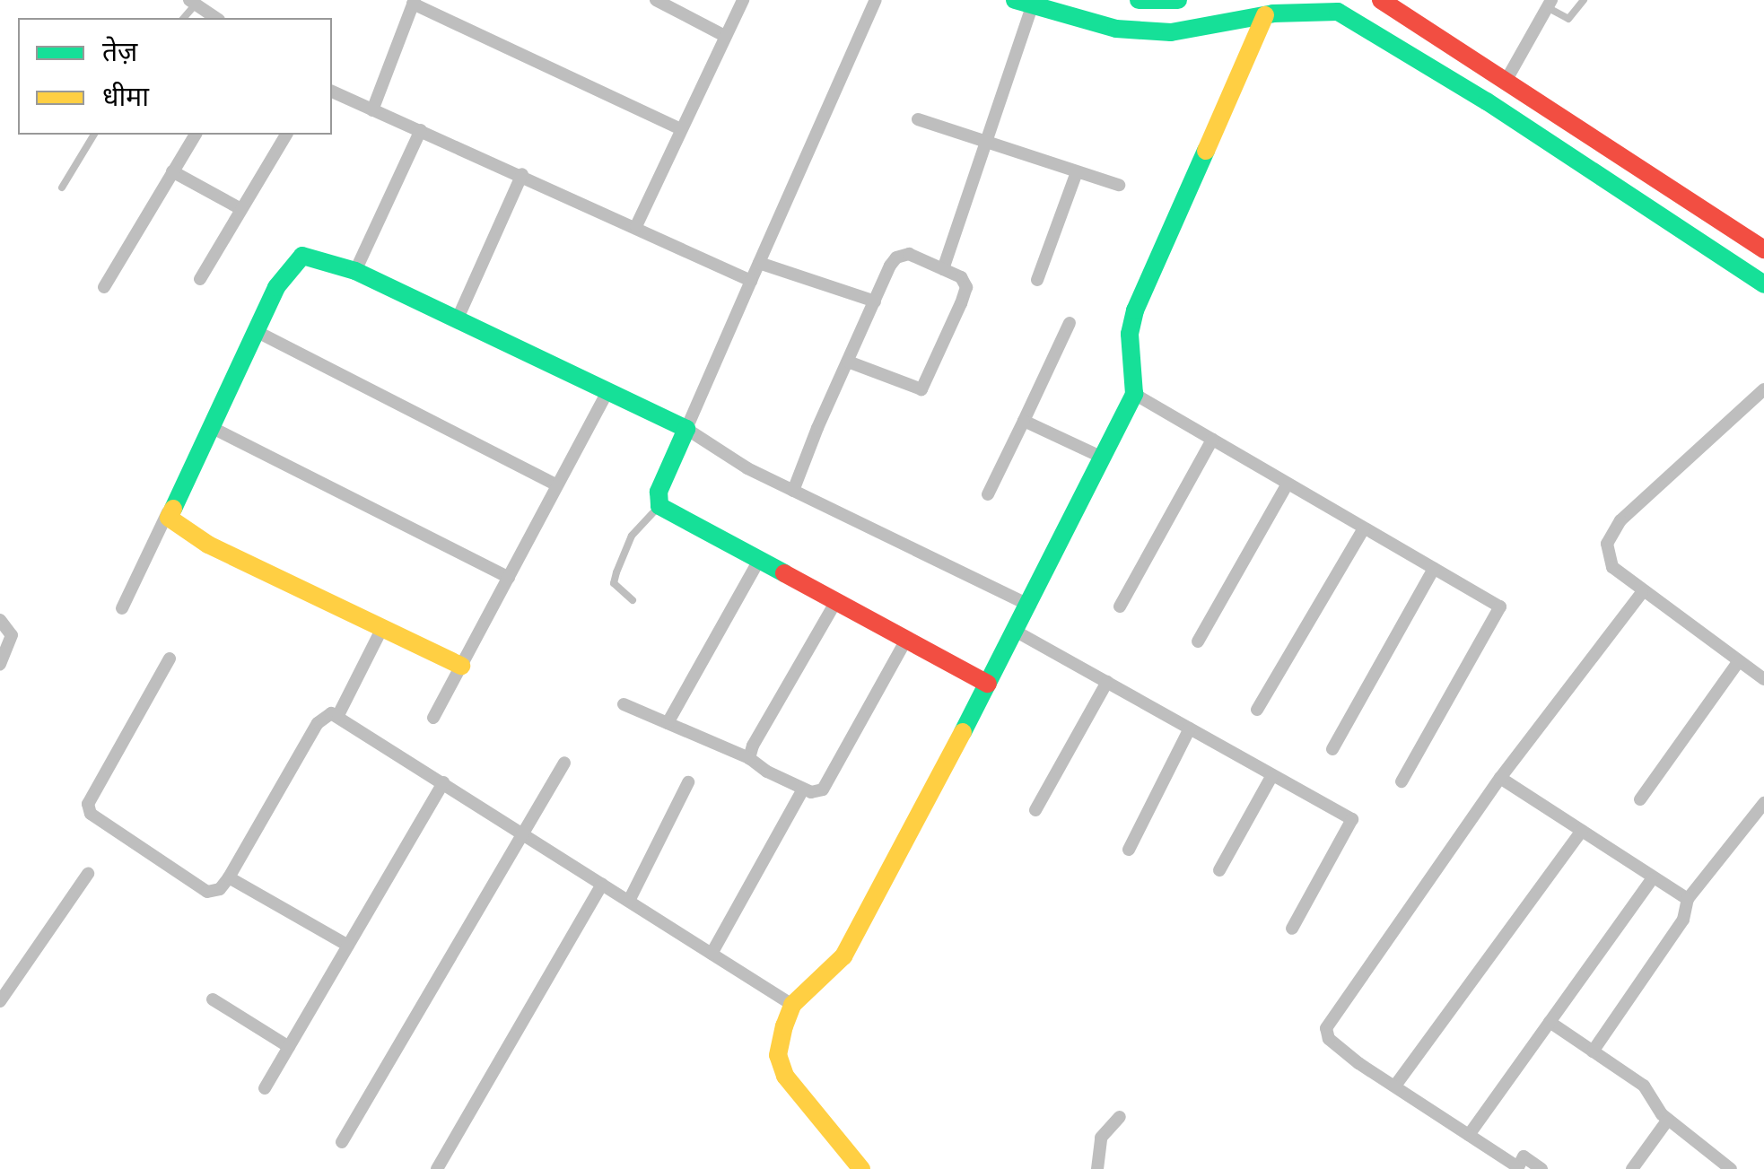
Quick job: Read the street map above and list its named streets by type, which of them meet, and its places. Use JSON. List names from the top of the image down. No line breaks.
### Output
{"legend":["तेज़","धीमा"]}
